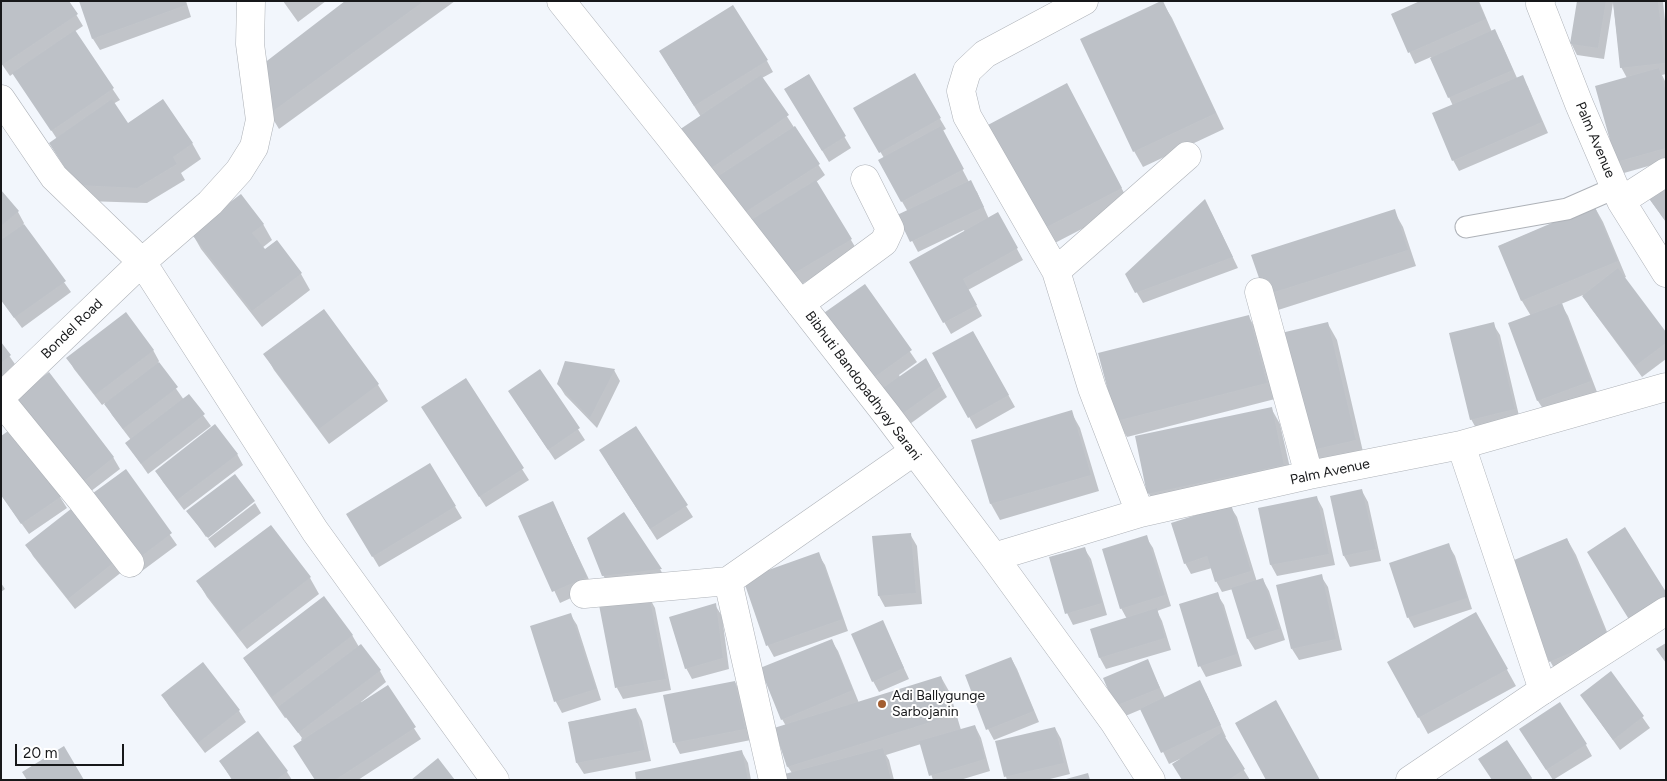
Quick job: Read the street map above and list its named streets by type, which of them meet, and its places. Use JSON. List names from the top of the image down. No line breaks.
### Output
{"streets":{"street":["Palm Avenue","Bondel Road","Bibhuti Bandopadhyay Sarani"]},"crossings":[["Palm Avenue","Bibhuti Bandopadhyay Sarani"]],"places":["Adi Ballygunge Sarbojanin"],"scale_bar":"20 m"}
